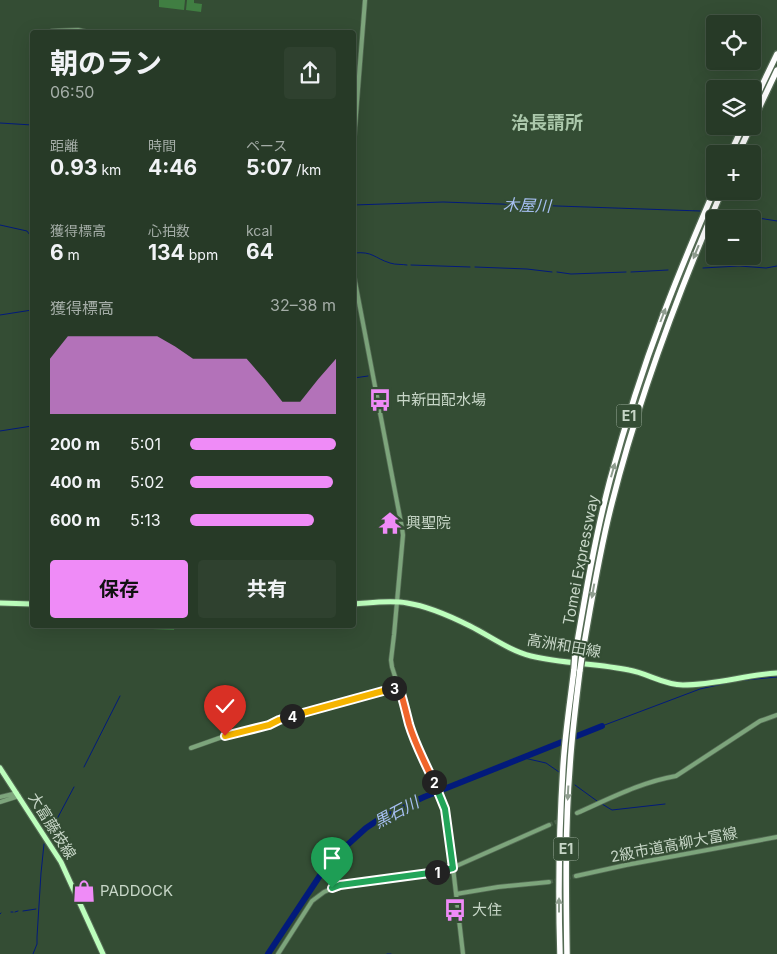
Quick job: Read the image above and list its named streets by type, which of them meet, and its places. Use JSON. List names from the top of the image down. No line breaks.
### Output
{"streets":{"highway":["E1","Tomei Expressway"],"main road":["高洲和田線","大富藤枝線"],"street":["2級市道高柳大富線"]},"districts":["治長請所"],"water":["木屋川","黒石川"],"places":{"bus stop":["中新田配水場","大住"],"temple":["興聖院"],"shop":["PADDOCK"]},"page":{"map_buttons":["+","−"],"heading":["朝のラン","06:50"],"stats":[["距離","0.93 km"],["時間","4:46"],["ペース","5:07 /km"],["獲得標高","6 m"],["心拍数","134 bpm"],["kcal","64"]],"chart":["獲得標高","32–38 m"],"list":[{"name":"200 m","note":"5:01"},{"name":"400 m","note":"5:02"},{"name":"600 m","note":"5:13"}],"buttons":["保存","共有"],"pins":["3","4","2","1"]}}
